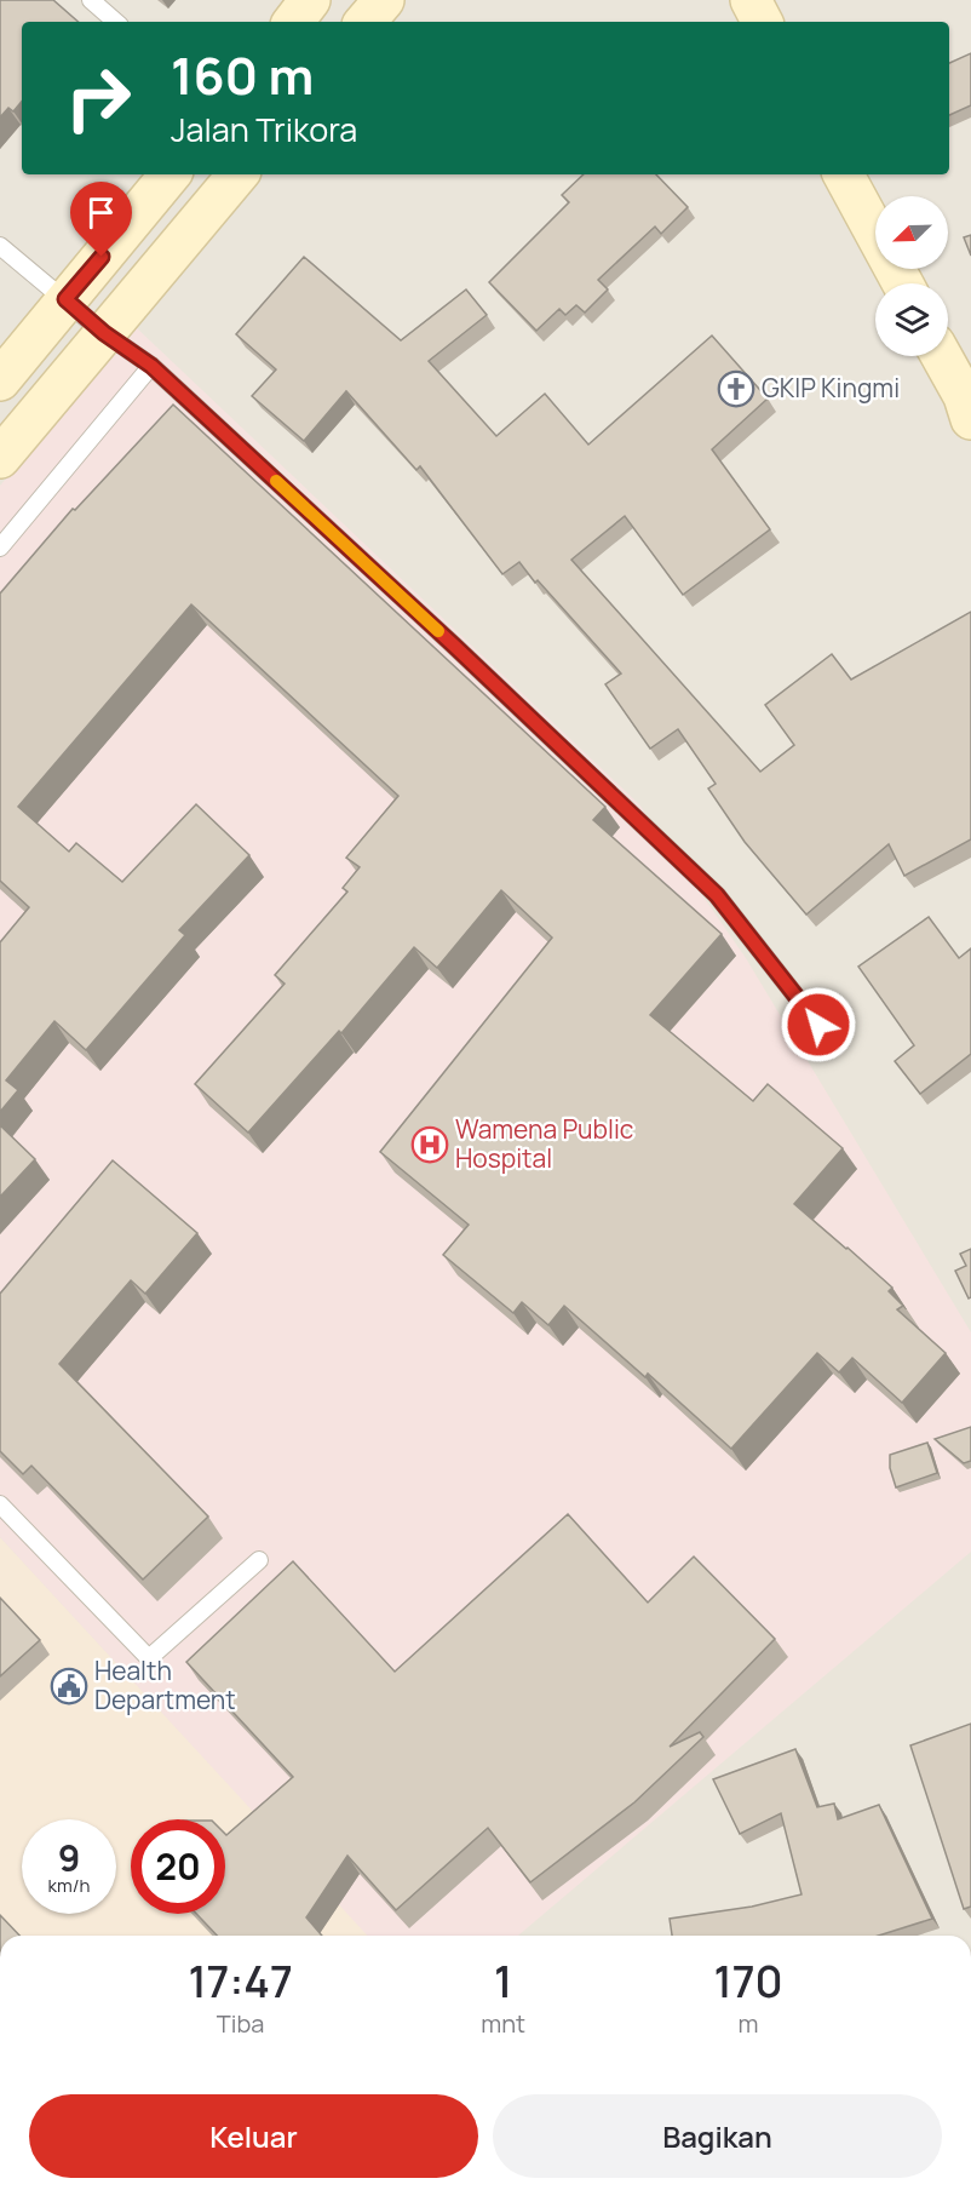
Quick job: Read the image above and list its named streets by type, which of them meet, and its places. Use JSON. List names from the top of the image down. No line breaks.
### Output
{"places":{"church":["GKIP Kingmi"],"hospital":["Wamena Public Hospital"],"public building":["Health Department"]},"north":"bottom left","page":{"turn":["160 m","Jalan Trikora"],"speed":"9 km/h","limit":"20","eta":["17:47","Tiba","1","mnt","170","m"],"buttons":["Keluar","Bagikan"]}}
